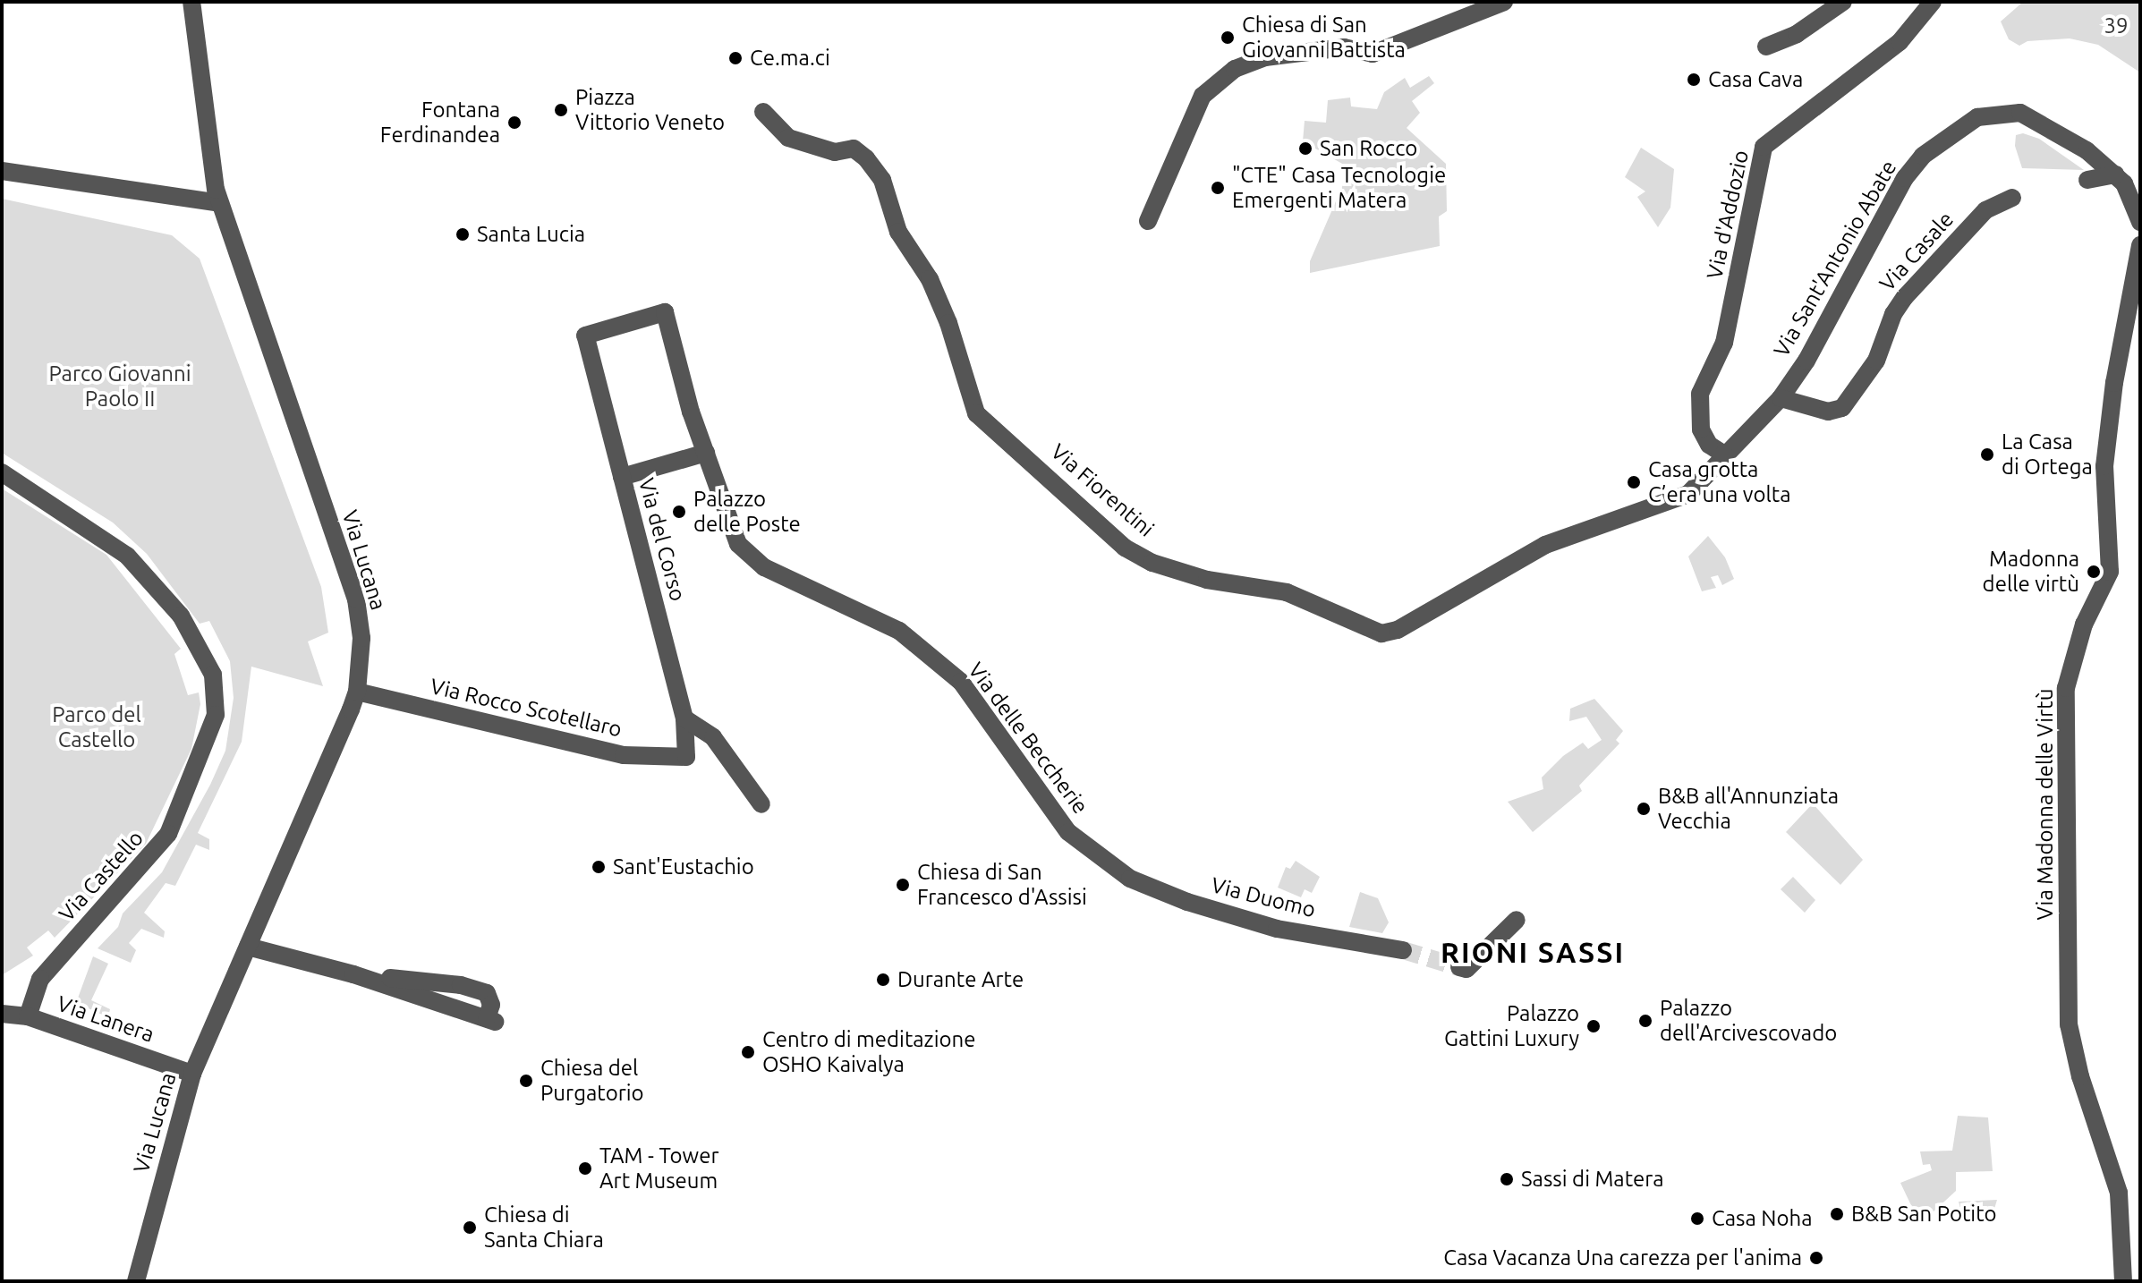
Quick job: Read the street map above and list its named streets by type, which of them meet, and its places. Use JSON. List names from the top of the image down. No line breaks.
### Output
{"streets":{"street":["Via d'Addozio","Via Casale","Via Sant'Antonio Abate","Via Fiorentini","Via del Corso","Via Lucana","Via Rocco Scotellaro","Via delle Beccherie","Via Madonna delle Virtù","Via Castello","Via Duomo","Via Lanera"]},"crossings":[["Via d'Addozio","Via Sant'Antonio Abate"],["Via d'Addozio","Via Fiorentini"],["Via Casale","Via Sant'Antonio Abate"],["Via Sant'Antonio Abate","Via Fiorentini"],["Via del Corso","Via Rocco Scotellaro"],["Via del Corso","Via delle Beccherie"],["Via Lucana","Via Rocco Scotellaro"],["Via Lucana","Via Lanera"],["Via delle Beccherie","Via Duomo"],["Via Castello","Via Lanera"]],"districts":["RIONI SASSI"],"parks":["39","Parco Giovanni Paolo II","Parco del Castello"],"places":["Chiesa di San Giovanni Battista","Ce.ma.ci","Casa Cava","Piazza Vittorio Veneto","Fontana Ferdinandea","San Rocco","\"CTE\" Casa Tecnologie Emergenti Matera","Santa Lucia","La Casa di Ortega","Casa grotta C’era una volta","Palazzo delle Poste","Madonna delle virtù","B&B all'Annunziata Vecchia","Sant'Eustachio","Chiesa di San Francesco d'Assisi","Durante Arte","Palazzo dell'Arcivescovado","Palazzo Gattini Luxury","Centro di meditazione OSHO Kaivalya","Chiesa del Purgatorio","TAM - Tower Art Museum","Sassi di Matera","B&B San Potito","Casa Noha","Chiesa di Santa Chiara","Casa Vacanza Una carezza per l'anima"]}
